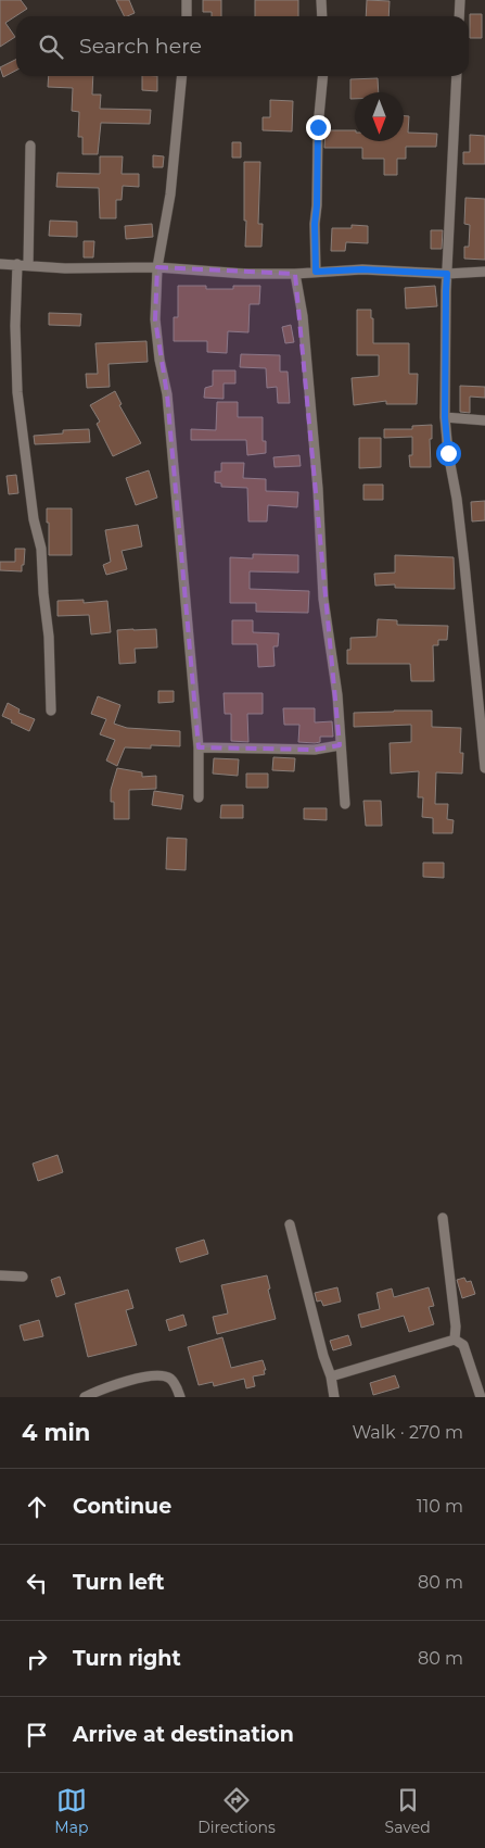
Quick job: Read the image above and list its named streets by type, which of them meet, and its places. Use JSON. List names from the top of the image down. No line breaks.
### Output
{"north":"bottom","page":{"search":"Search here","heading":["4 min","Walk · 270 m"],"list":[["Continue","110 m"],["Turn left","80 m"],["Turn right","80 m"],"Arrive at destination"],"nav":["Map","Directions","Saved"]}}
